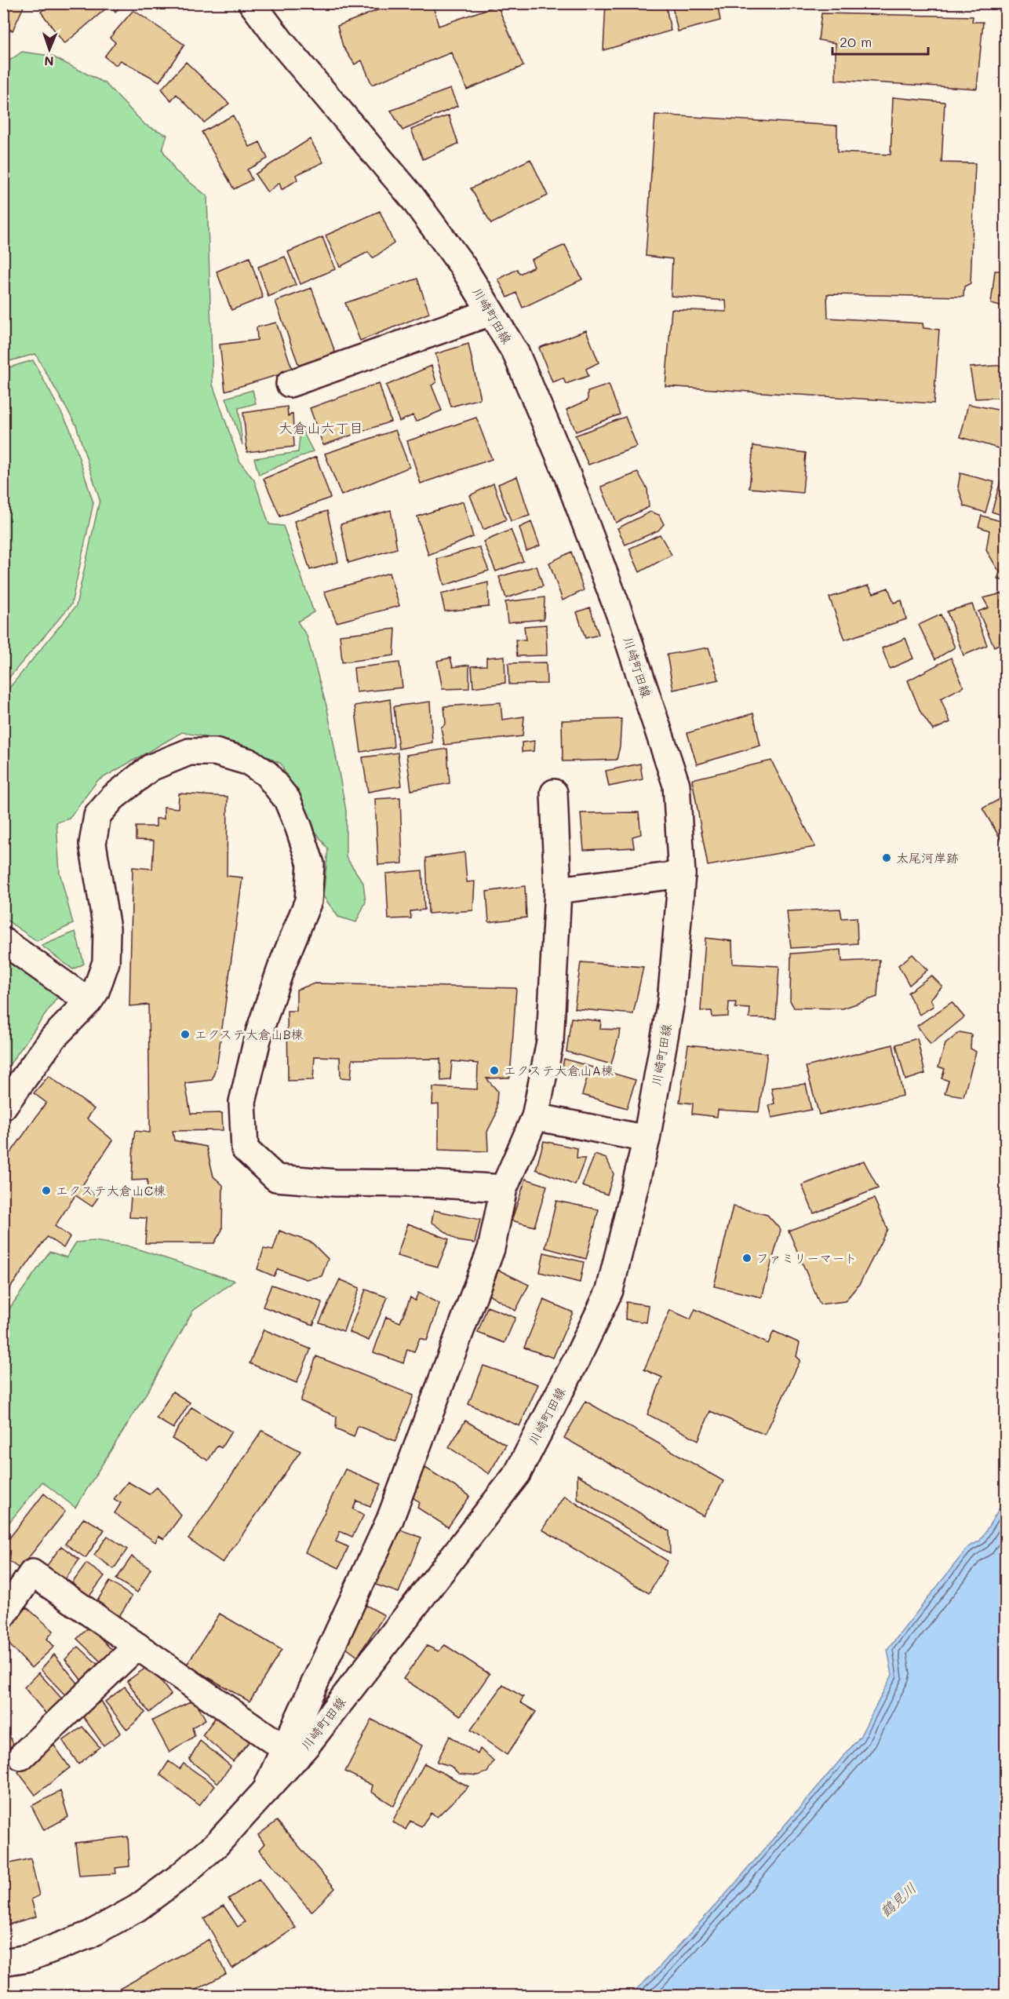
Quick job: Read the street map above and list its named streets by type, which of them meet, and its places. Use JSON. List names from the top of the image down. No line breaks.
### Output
{"streets":{"street":["川崎町田線"]},"districts":["大倉山六丁目"],"water":["鶴見川"],"places":["太尾河岸跡","エクステ大倉山B棟","エクステ大倉山A棟","エクステ大倉山C棟","ファミリーマート"],"scale_bar":"20 m","north":"bottom"}
